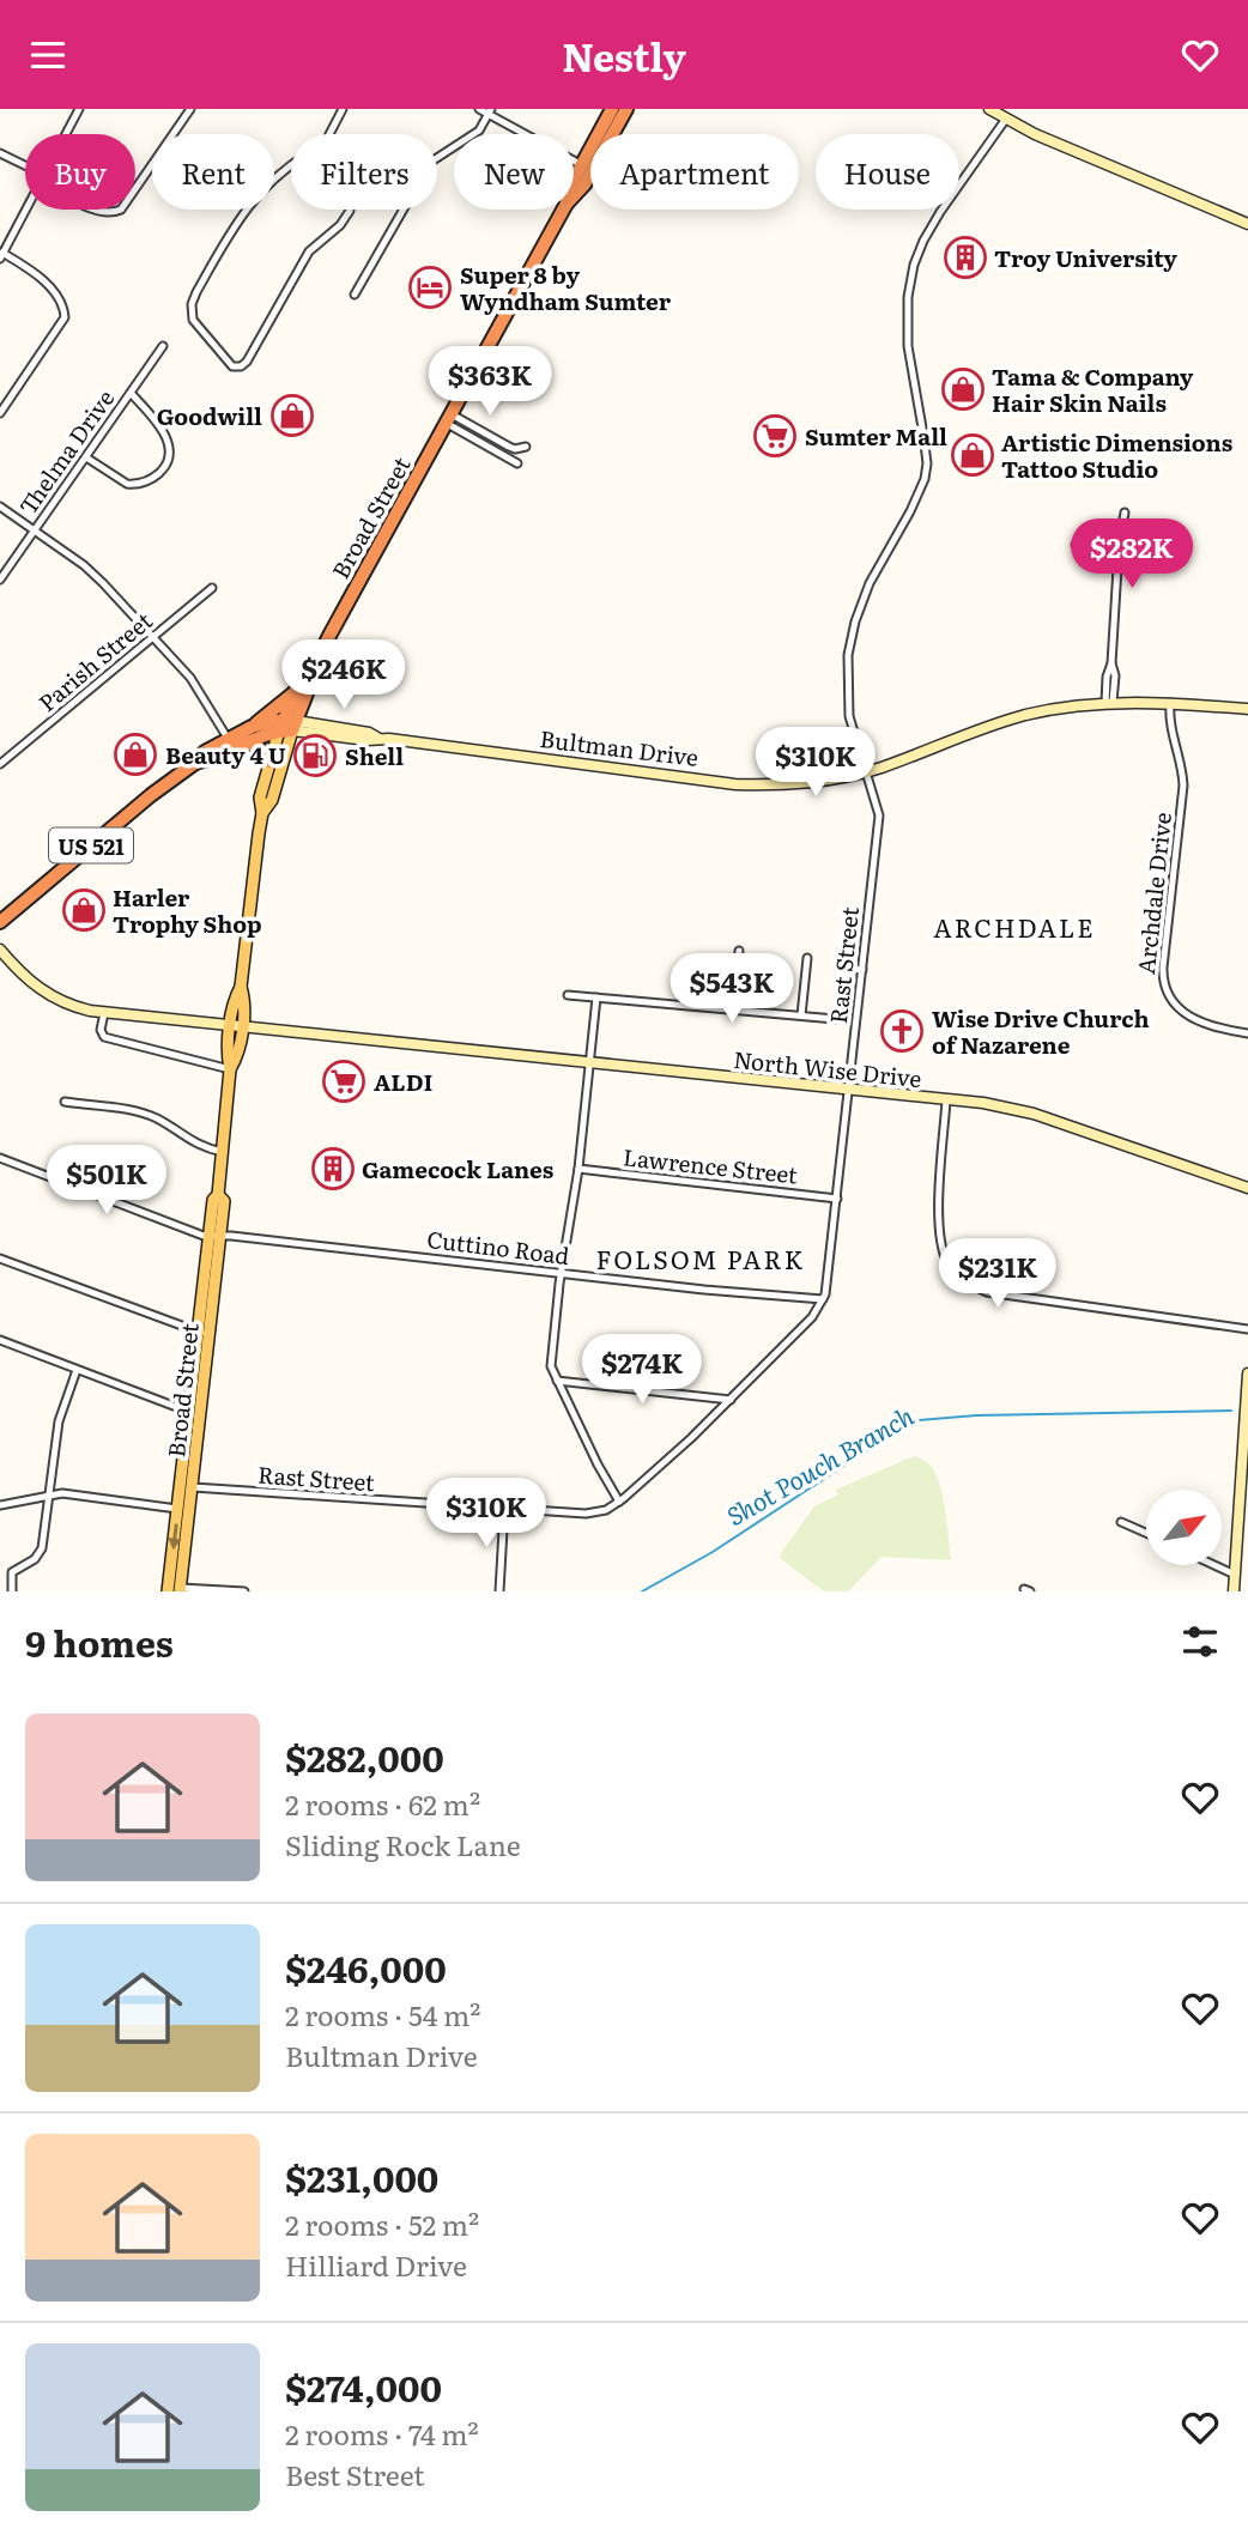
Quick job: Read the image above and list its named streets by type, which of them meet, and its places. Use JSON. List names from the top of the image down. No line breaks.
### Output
{"streets":{"highway":["Broad Street","Bultman Drive","US 521"],"street":["Thelma Drive","Parish Street","Archdale Drive","Rast Street","North Wise Drive","Lawrence Street","Cuttino Road"]},"crossings":[["Broad Street","Bultman Drive"],["Broad Street","US 521"],["Broad Street","Rast Street"],["Broad Street","North Wise Drive"],["Broad Street","Cuttino Road"],["Bultman Drive","US 521"],["Bultman Drive","Archdale Drive"],["Bultman Drive","Rast Street"],["Rast Street","North Wise Drive"],["Rast Street","Lawrence Street"],["Rast Street","Cuttino Road"]],"districts":["ARCHDALE","FOLSOM PARK"],"water":["Shot Pouch Branch"],"places":{"building":["Troy University","Gamecock Lanes"],"hotel":["Super 8 by Wyndham Sumter"],"shop":["Tama & Company Hair Skin Nails","Goodwill","Artistic Dimensions Tattoo Studio","Beauty 4 U","Harler Trophy Shop"],"supermarket":["Sumter Mall","ALDI"],"fuel station":["Shell"],"church":["Wise Drive Church of Nazarene"]},"north":"top right","page":{"header":"Nestly","chip":["Buy","Rent","Filters","New","Apartment","House"],"price":["$363K","$282K","$246K","$310K","$543K","$501K","$231K","$274K","$310K"],"heading":"9 homes","list":[{"name":"$282,000","note":"2 rooms · 62 m² · Sliding Rock Lane"},{"name":"$246,000","note":"2 rooms · 54 m² · Bultman Drive"},{"name":"$231,000","note":"2 rooms · 52 m² · Hilliard Drive"},{"name":"$274,000","note":"2 rooms · 74 m² · Best Street"}]}}
